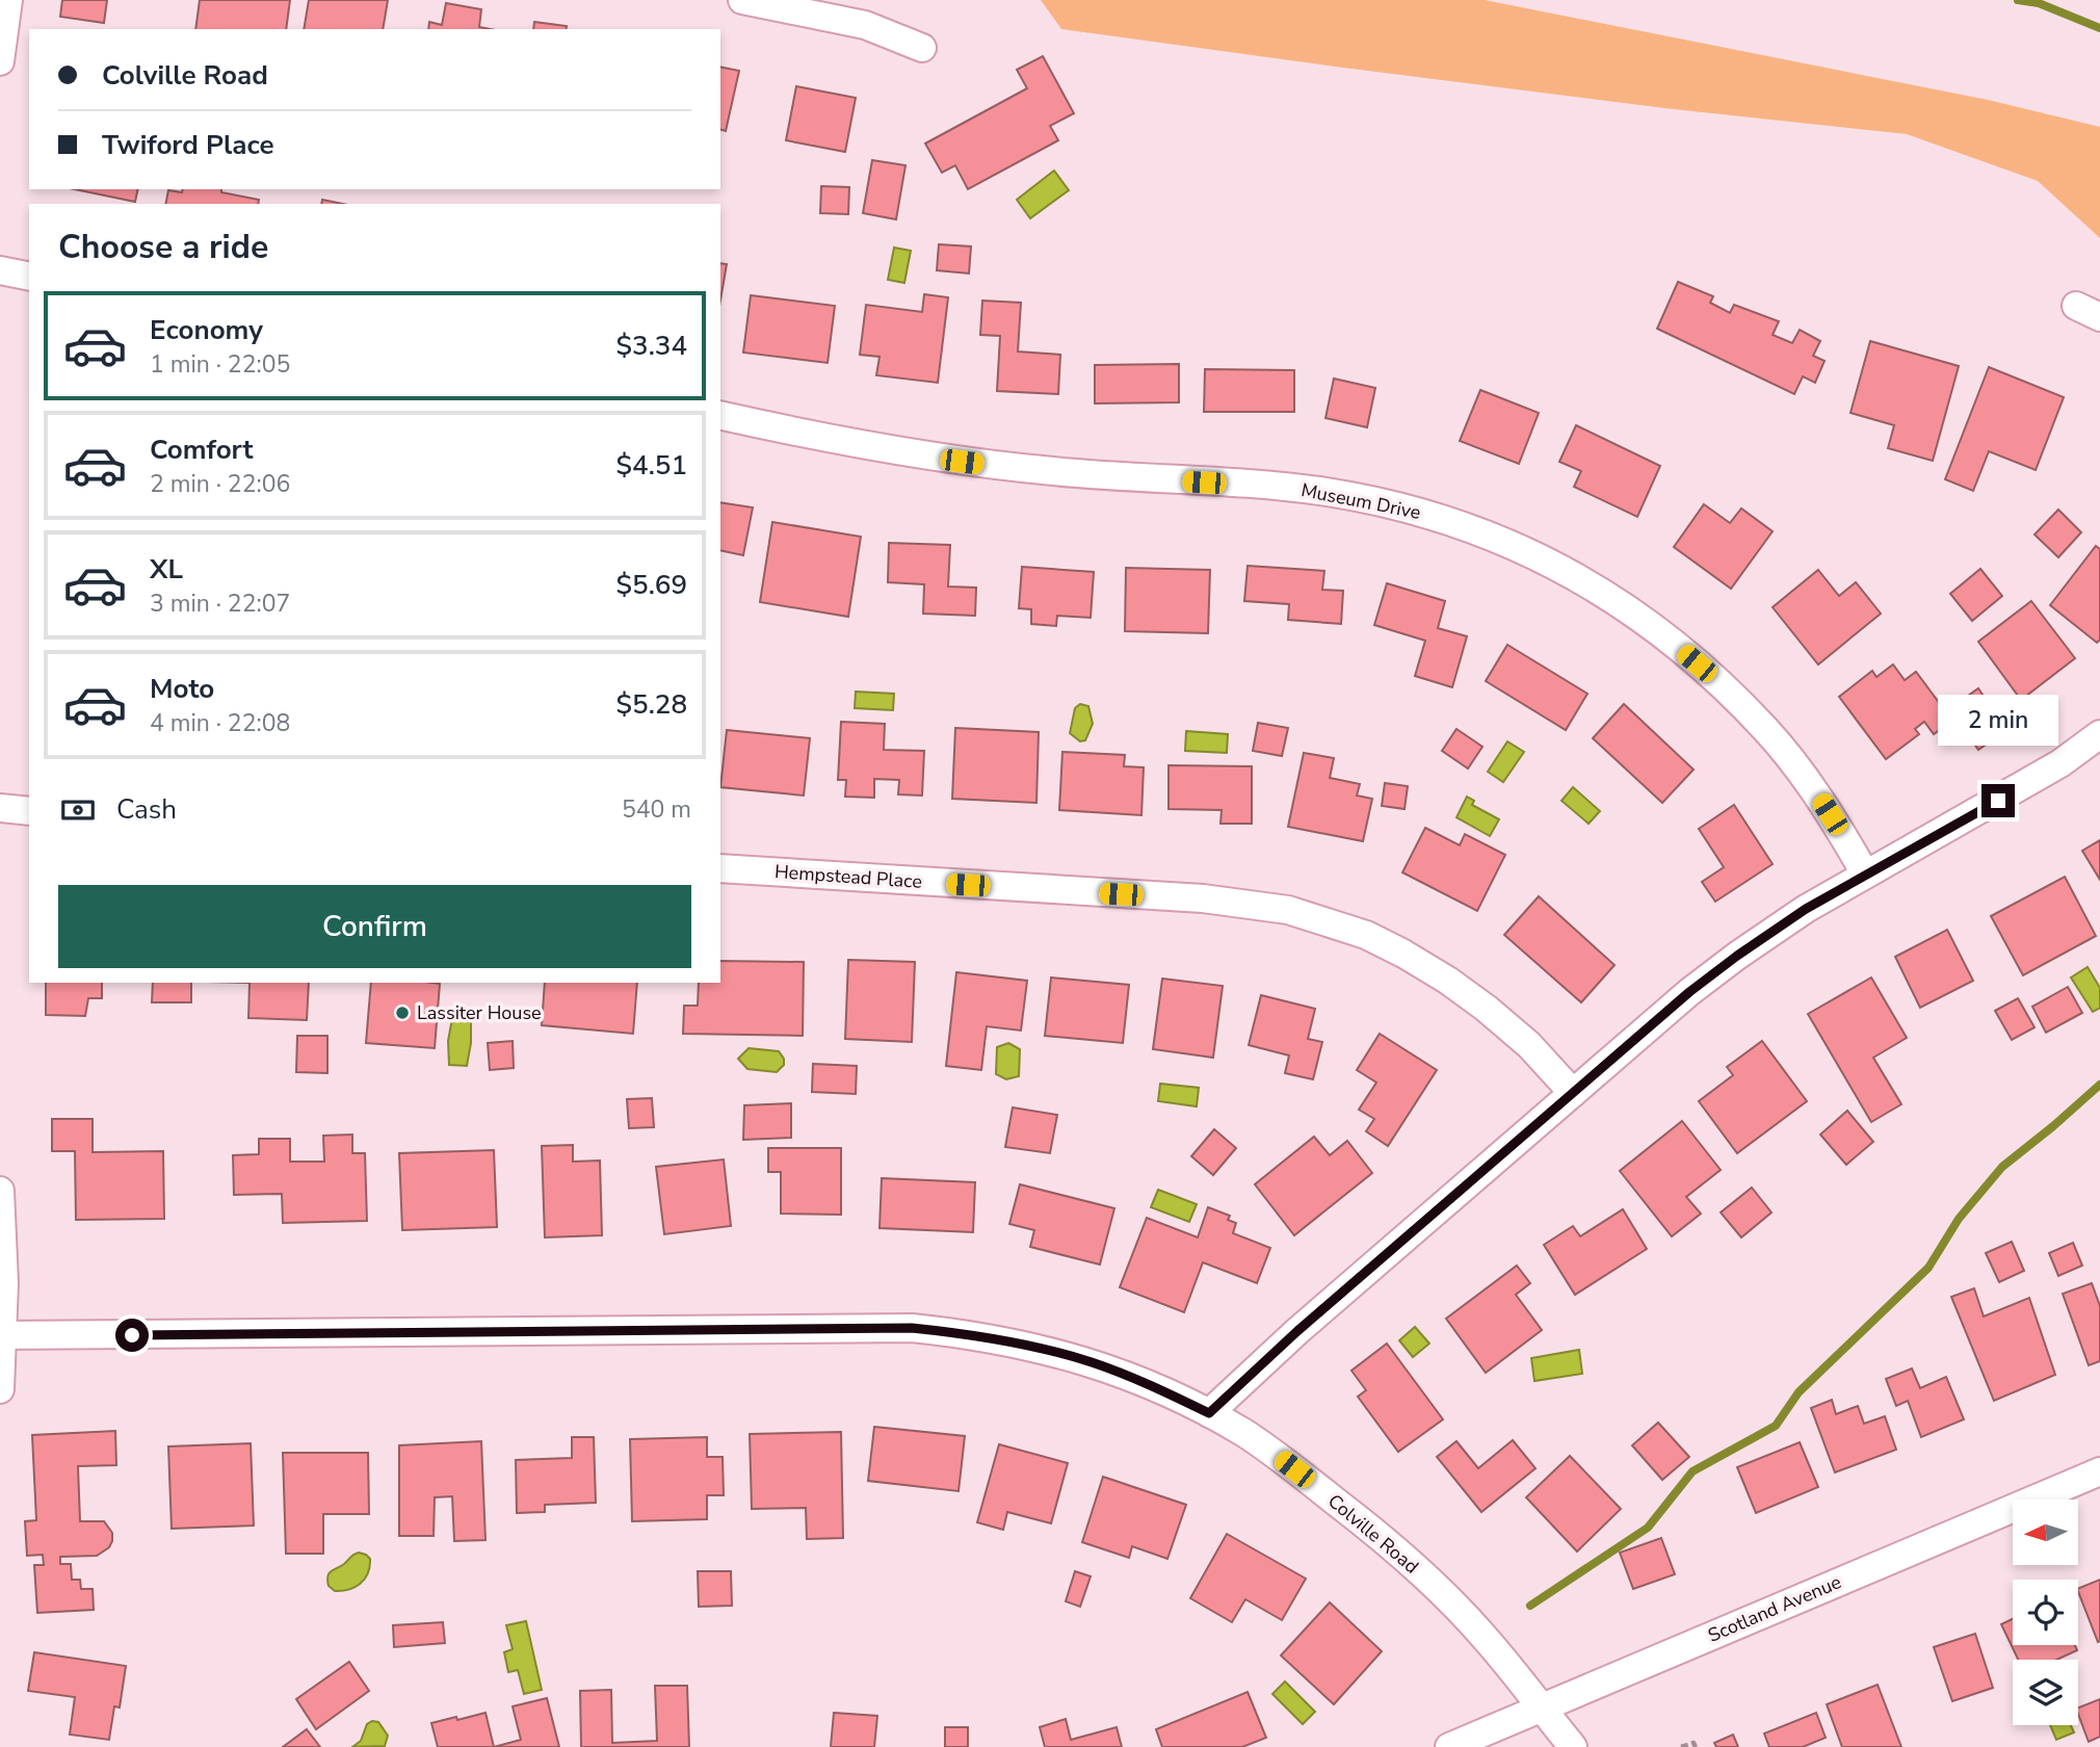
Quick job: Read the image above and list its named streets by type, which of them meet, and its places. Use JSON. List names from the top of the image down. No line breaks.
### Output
{"streets":{"street":["Museum Drive","Hempstead Place","Colville Road","Scotland Avenue"]},"crossings":[["Colville Road","Scotland Avenue"]],"places":["Lassiter House"],"north":"left","page":{"banner":["Colville Road","Twiford Place"],"heading":"Choose a ride","list":[{"name":"Economy","note":"1 min · 22:05","value":"$3.34"},{"name":"Comfort","note":"2 min · 22:06","value":"$4.51"},{"name":"XL","note":"3 min · 22:07","value":"$5.69"},{"name":"Moto","note":"4 min · 22:08","value":"$5.28"}],"bubble":"2 min","pay":["Cash","540 m"],"buttons":"Confirm"}}
